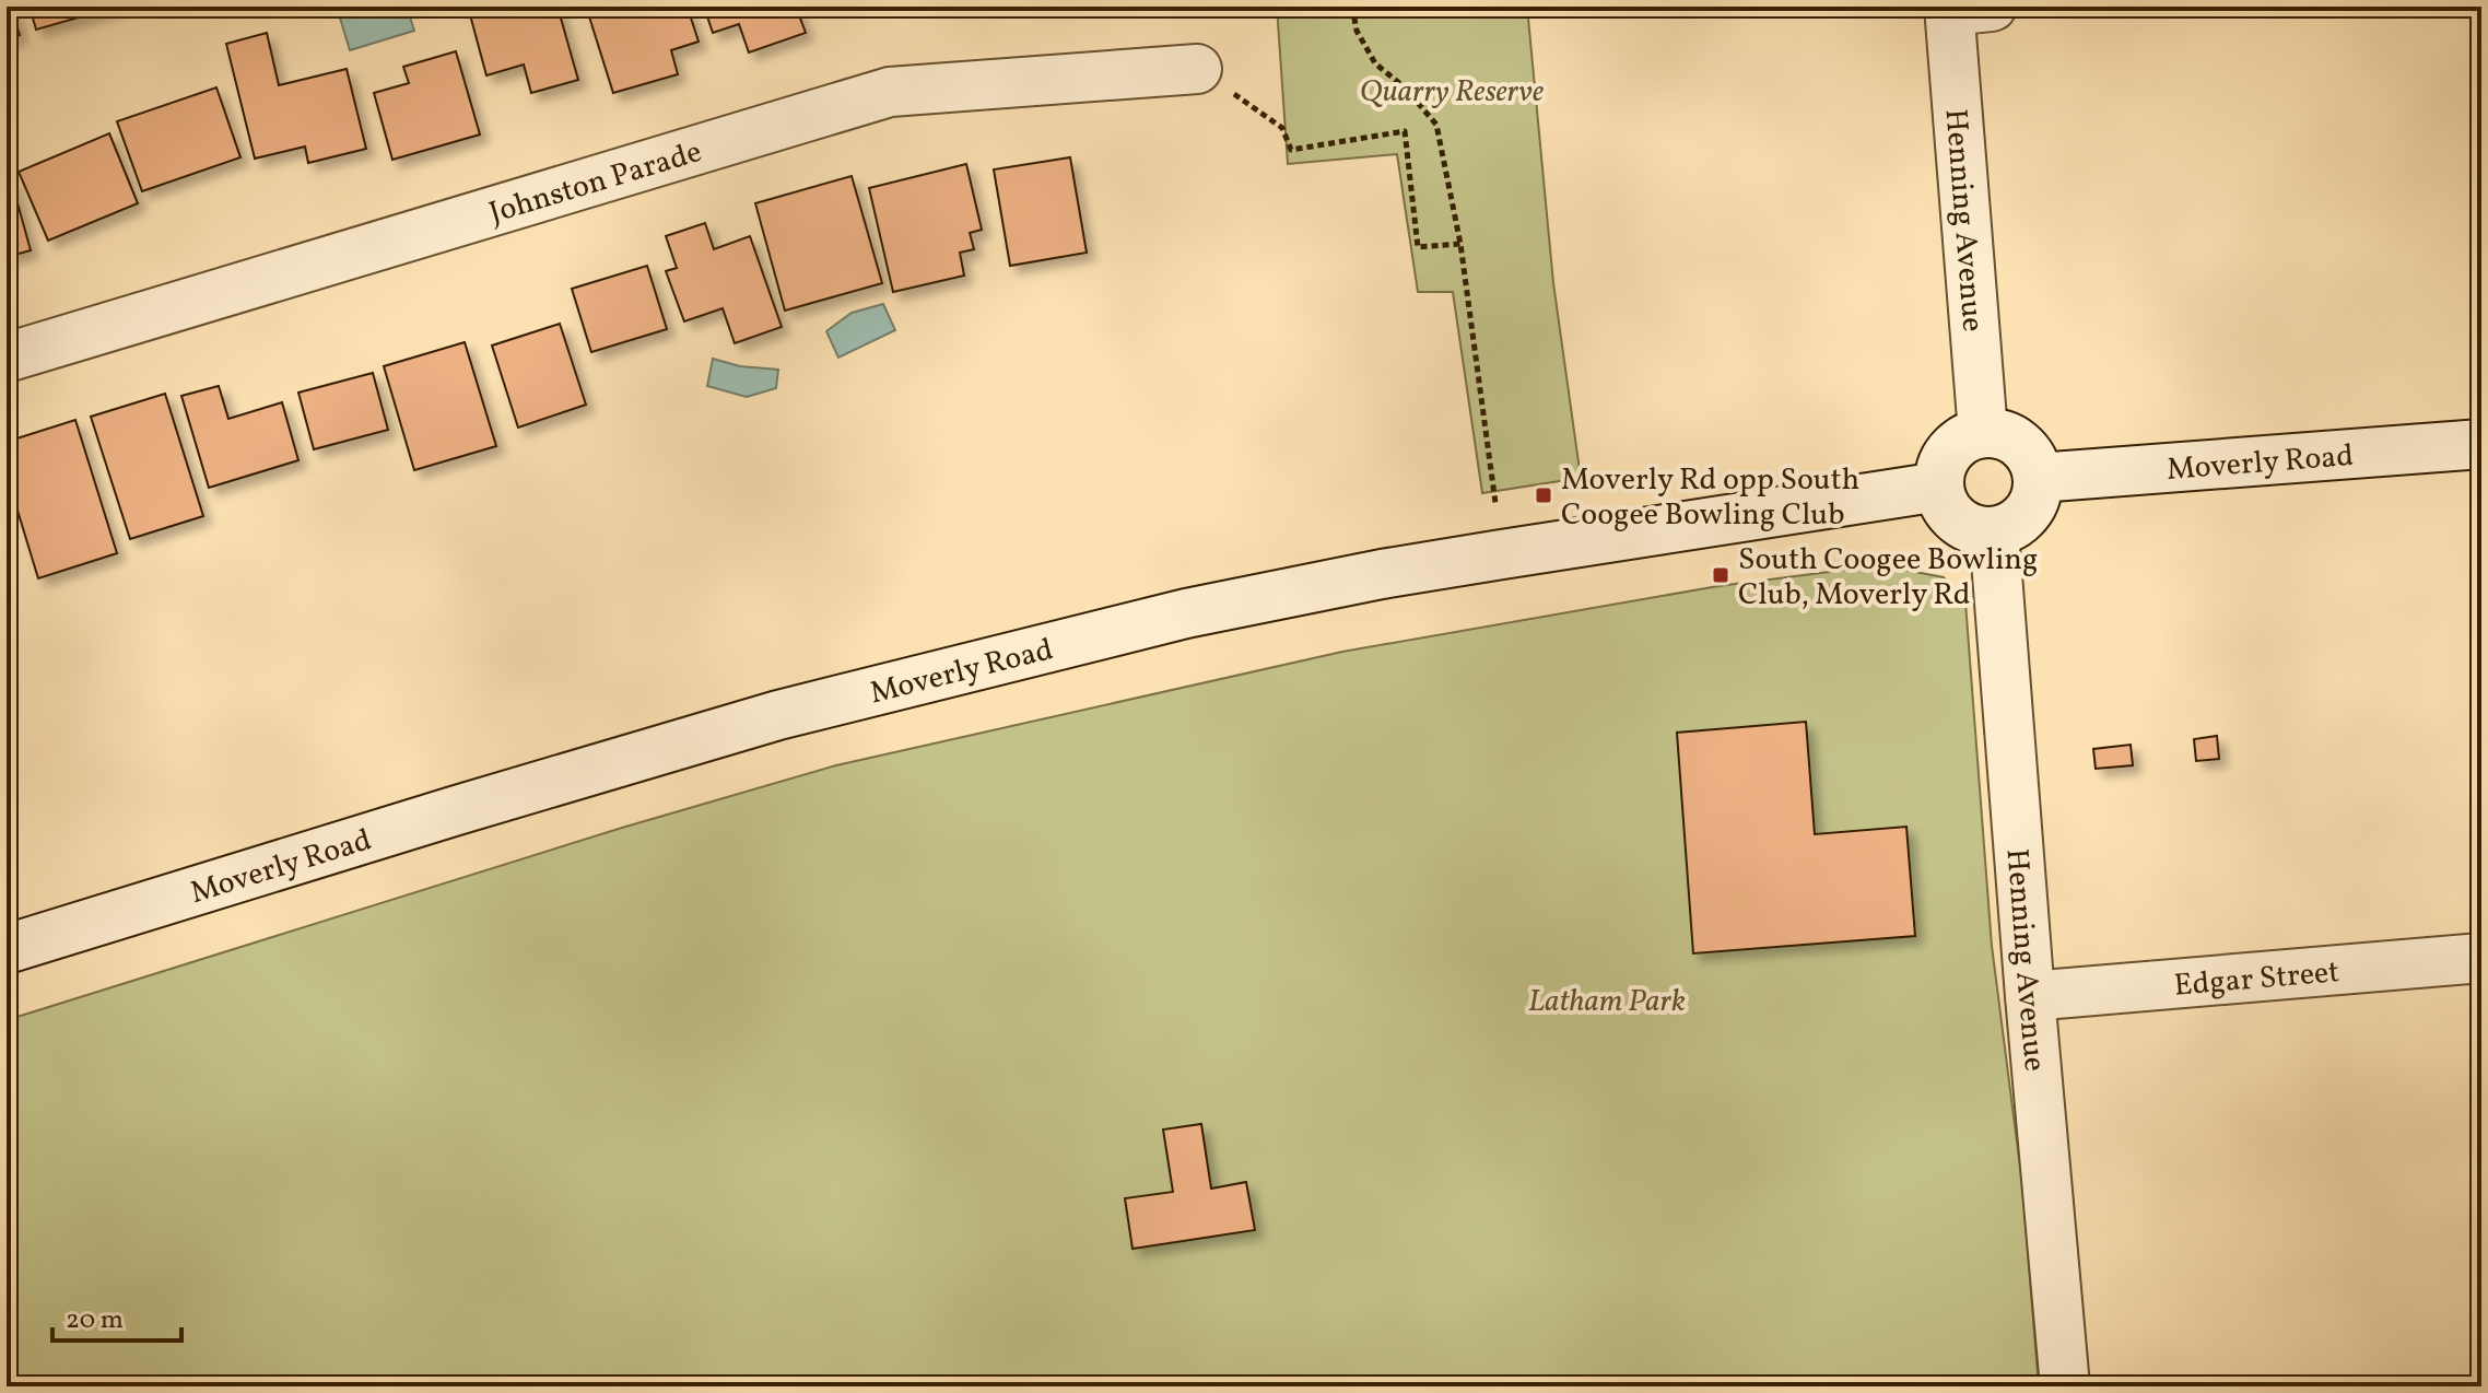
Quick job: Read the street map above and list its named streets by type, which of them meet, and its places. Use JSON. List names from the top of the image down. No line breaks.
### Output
{"streets":{"street":["Johnston Parade","Henning Avenue","Moverly Road","Edgar Street"]},"crossings":[["Henning Avenue","Moverly Road"],["Henning Avenue","Edgar Street"]],"parks":["Quarry Reserve","Latham Park"],"places":{"transit":["Moverly Rd opp South Coogee Bowling Club","South Coogee Bowling Club, Moverly Rd"]},"scale_bar":"20 m"}
